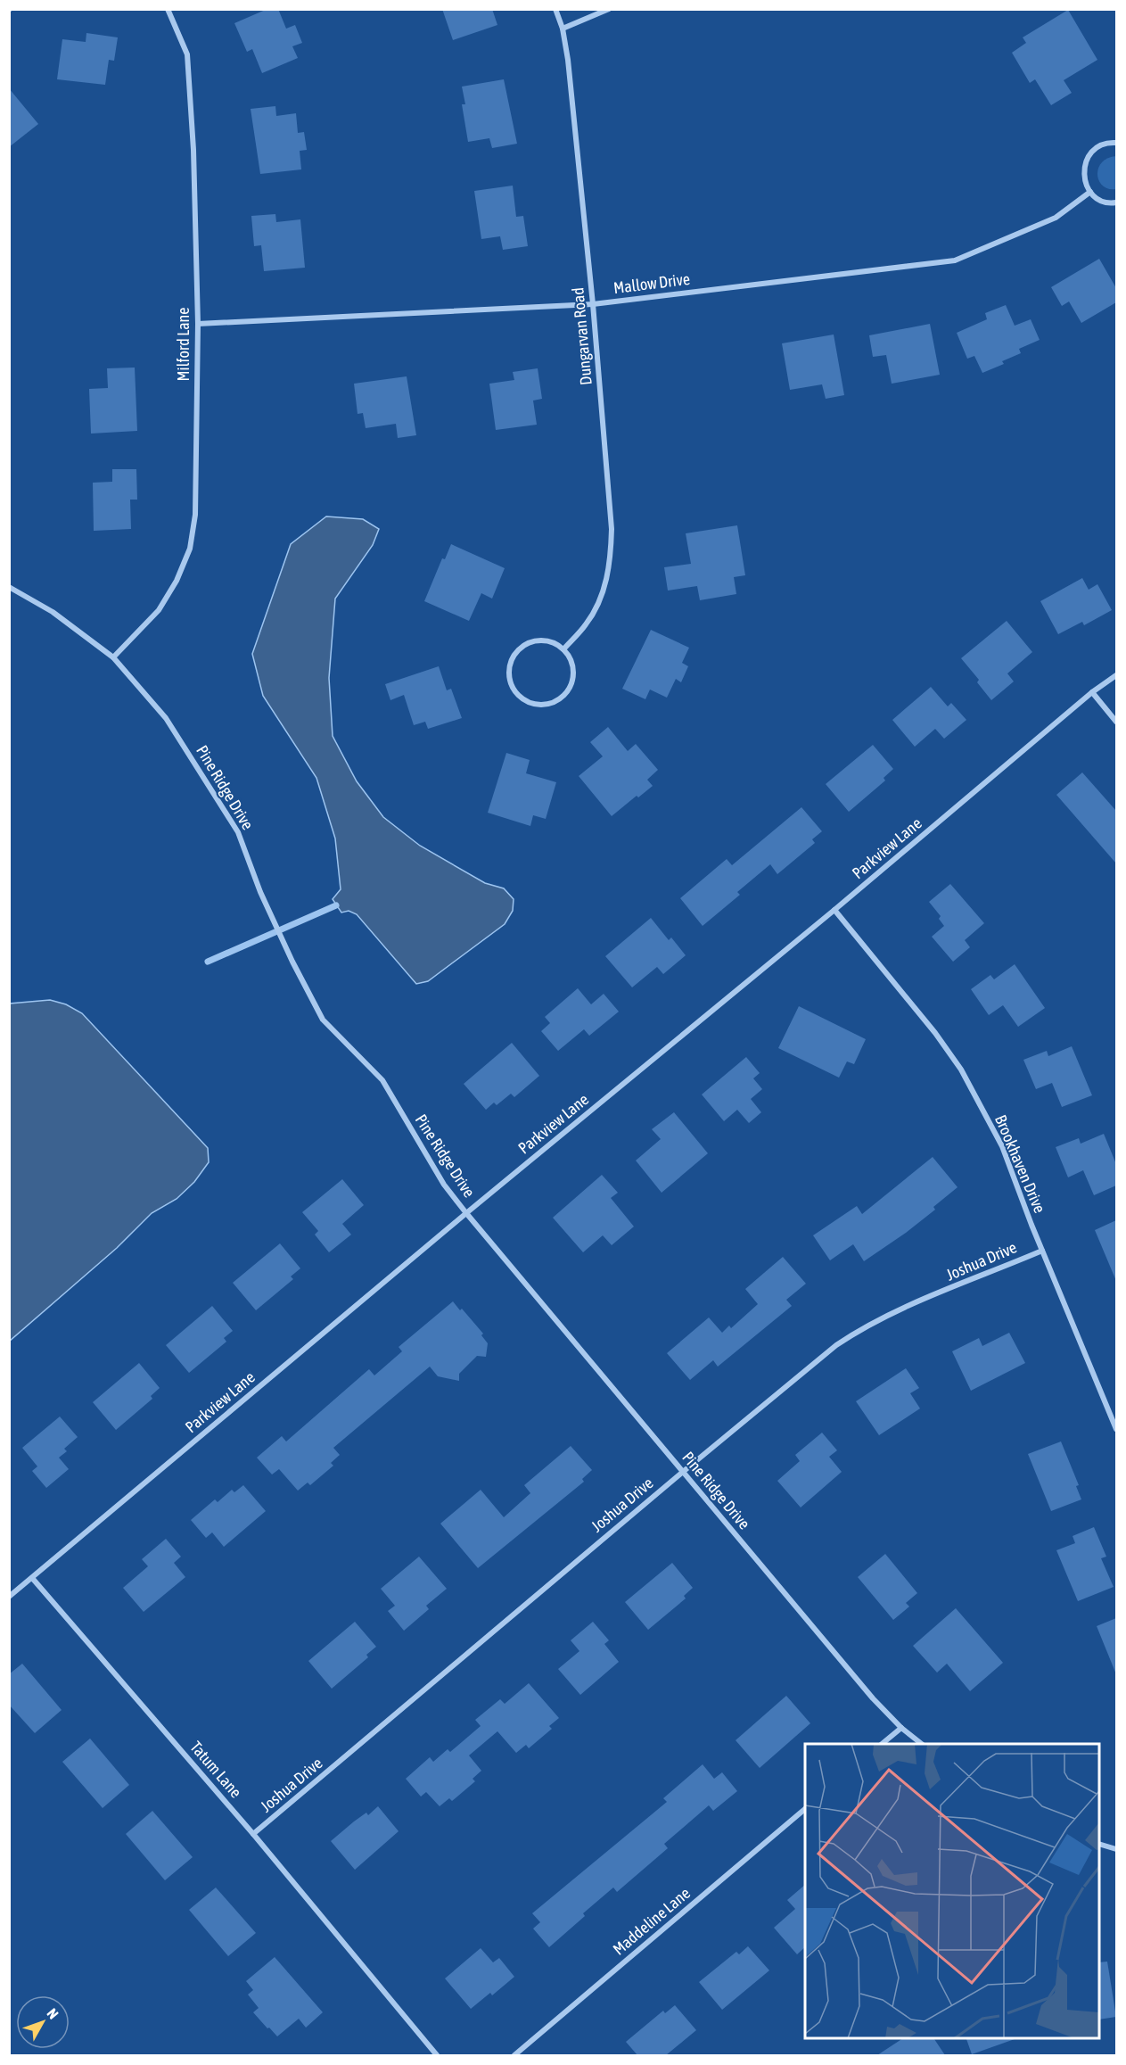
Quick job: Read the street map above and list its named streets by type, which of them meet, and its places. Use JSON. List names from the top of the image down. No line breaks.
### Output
{"streets":{"street":["Mallow Drive","Dungarvan Road","Milford Lane","Pine Ridge Drive","Parkview Lane","Brookhaven Drive","Joshua Drive","Tatum Lane","Maddeline Lane"]},"crossings":[["Mallow Drive","Dungarvan Road"],["Mallow Drive","Milford Lane"],["Milford Lane","Pine Ridge Drive"],["Pine Ridge Drive","Parkview Lane"],["Pine Ridge Drive","Joshua Drive"],["Parkview Lane","Brookhaven Drive"],["Parkview Lane","Tatum Lane"],["Brookhaven Drive","Joshua Drive"],["Joshua Drive","Tatum Lane"]],"north":"top right"}
